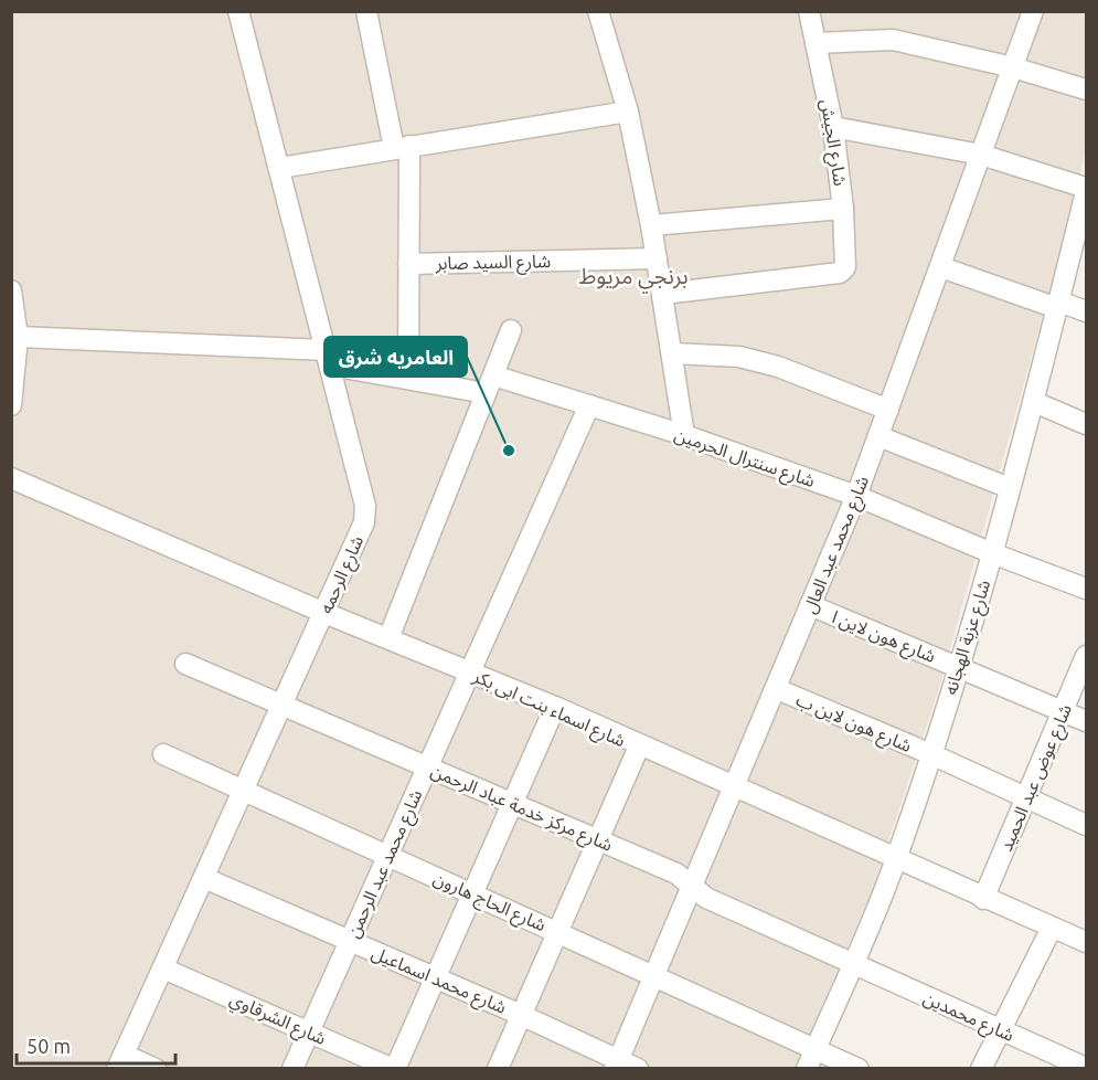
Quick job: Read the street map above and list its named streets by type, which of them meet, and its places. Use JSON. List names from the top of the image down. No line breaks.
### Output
{"streets":{"street":["شارع الجيش","شارع السيد صابر","شارع سنترال الحرمين","شارع محمد عبد العال","شارع الرحمه","شارع هون لاين ا","شارع عزبة الهجانه","شارع اسماء بنت ابى بكر","شارع هون لاين ب","شارع عوض عبد الحميد","شارع مركز خدمة عباد الرحمن","شارع محمد عبد الرحمن","شارع الحاج هارون","شارع محمد اسماعيل","شارع محمدين","شارع الشرقاوي"]},"crossings":[["شارع سنترال الحرمين","شارع محمد عبد العال"],["شارع سنترال الحرمين","شارع الرحمه"],["شارع سنترال الحرمين","شارع عزبة الهجانه"],["شارع سنترال الحرمين","شارع محمد عبد الرحمن"],["شارع محمد عبد العال","شارع هون لاين ا"],["شارع محمد عبد العال","شارع اسماء بنت ابى بكر"],["شارع محمد عبد العال","شارع هون لاين ب"],["شارع محمد عبد العال","شارع مركز خدمة عباد الرحمن"],["شارع محمد عبد العال","شارع الحاج هارون"],["شارع محمد عبد العال","شارع محمد اسماعيل"],["شارع الرحمه","شارع اسماء بنت ابى بكر"],["شارع الرحمه","شارع مركز خدمة عباد الرحمن"],["شارع الرحمه","شارع الحاج هارون"],["شارع الرحمه","شارع محمد اسماعيل"],["شارع الرحمه","شارع الشرقاوي"],["شارع هون لاين ا","شارع عزبة الهجانه"],["شارع هون لاين ا","شارع عوض عبد الحميد"],["شارع عزبة الهجانه","شارع اسماء بنت ابى بكر"],["شارع عزبة الهجانه","شارع هون لاين ب"],["شارع عزبة الهجانه","شارع مركز خدمة عباد الرحمن"],["شارع عزبة الهجانه","شارع الحاج هارون"],["شارع عزبة الهجانه","شارع محمدين"],["شارع اسماء بنت ابى بكر","شارع عوض عبد الحميد"],["شارع اسماء بنت ابى بكر","شارع محمد عبد الرحمن"],["شارع هون لاين ب","شارع عوض عبد الحميد"],["شارع مركز خدمة عباد الرحمن","شارع محمد عبد الرحمن"],["شارع مركز خدمة عباد الرحمن","شارع محمدين"],["شارع محمد عبد الرحمن","شارع الحاج هارون"],["شارع محمد عبد الرحمن","شارع محمد اسماعيل"],["شارع محمد عبد الرحمن","شارع الشرقاوي"]],"districts":["برنجي مريوط"],"places":["العامريه شرق"],"scale_bar":"50 m"}
